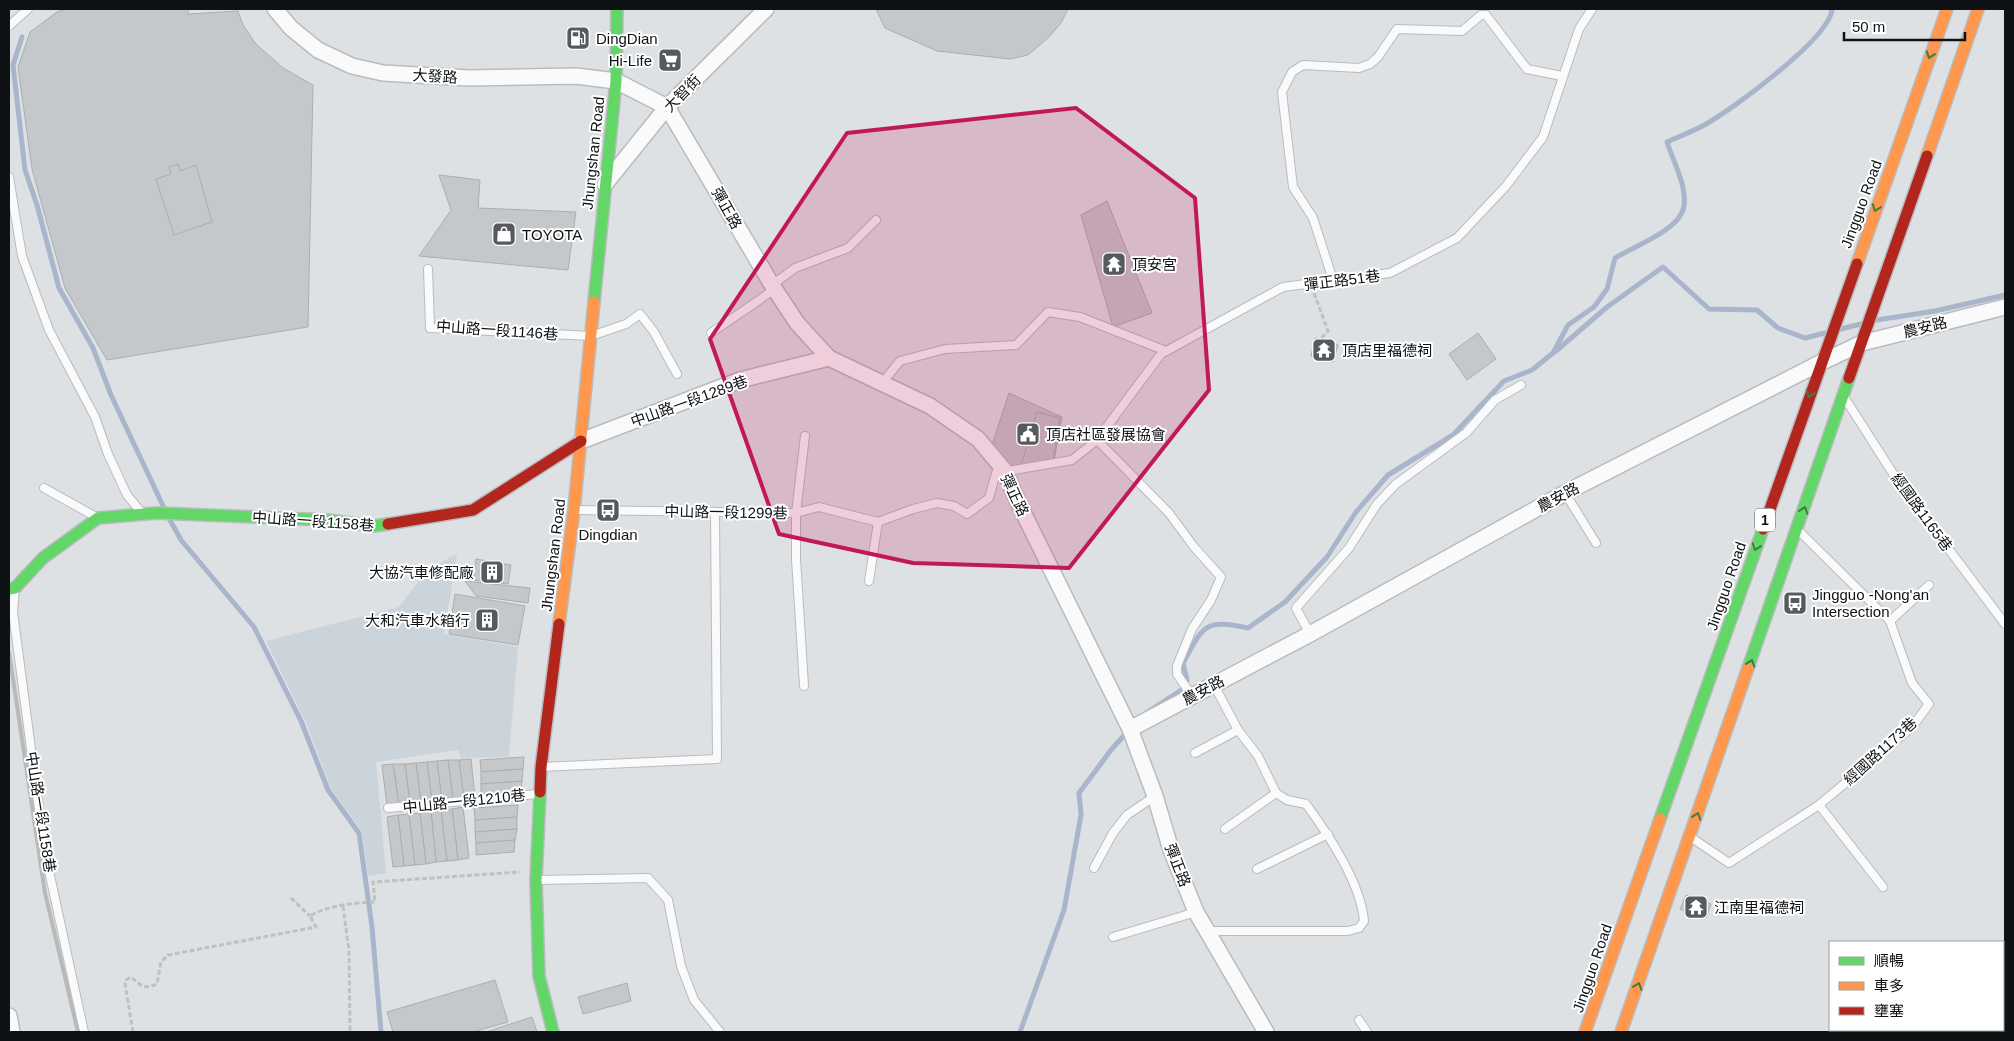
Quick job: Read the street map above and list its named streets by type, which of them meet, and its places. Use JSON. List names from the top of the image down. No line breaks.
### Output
{"streets":{"main road":["Jhungshan Road","Jingguo Road","1","中山路一段1158巷"],"street":["大發路","大智街","彈正路","農安路","中山路一段1289巷"],"lane":["彈正路51巷","中山路一段1146巷","中山路一段1299巷","經國路1165巷","經國路1173巷","中山路一段1210巷"]},"crossings":[["大發路","Jhungshan Road"],["大智街","Jhungshan Road"],["大智街","彈正路"],["Jhungshan Road","中山路一段1146巷"],["Jhungshan Road","中山路一段1289巷"],["Jhungshan Road","中山路一段1299巷"],["Jhungshan Road","中山路一段1158巷"],["Jhungshan Road","中山路一段1210巷"],["Jingguo Road","農安路"],["彈正路","彈正路51巷"],["彈正路","農安路"],["彈正路","中山路一段1289巷"],["農安路","1"],["中山路一段1289巷","中山路一段1158巷"],["經國路1165巷","1"],["1","經國路1173巷"]],"places":{"fuel station":["DingDian"],"supermarket":["Hi-Life"],"shop":["TOYOTA"],"temple":["頂安宮","頂店里福德祠","江南里福德祠"],"public building":["頂店社區發展協會"],"bus stop":["Dingdian","Jingguo -Nong'an Intersection"],"building":["大協汽車修配廠","大和汽車水箱行"]},"legend":["順暢","車多","壅塞"],"scale_bar":"50 m"}
